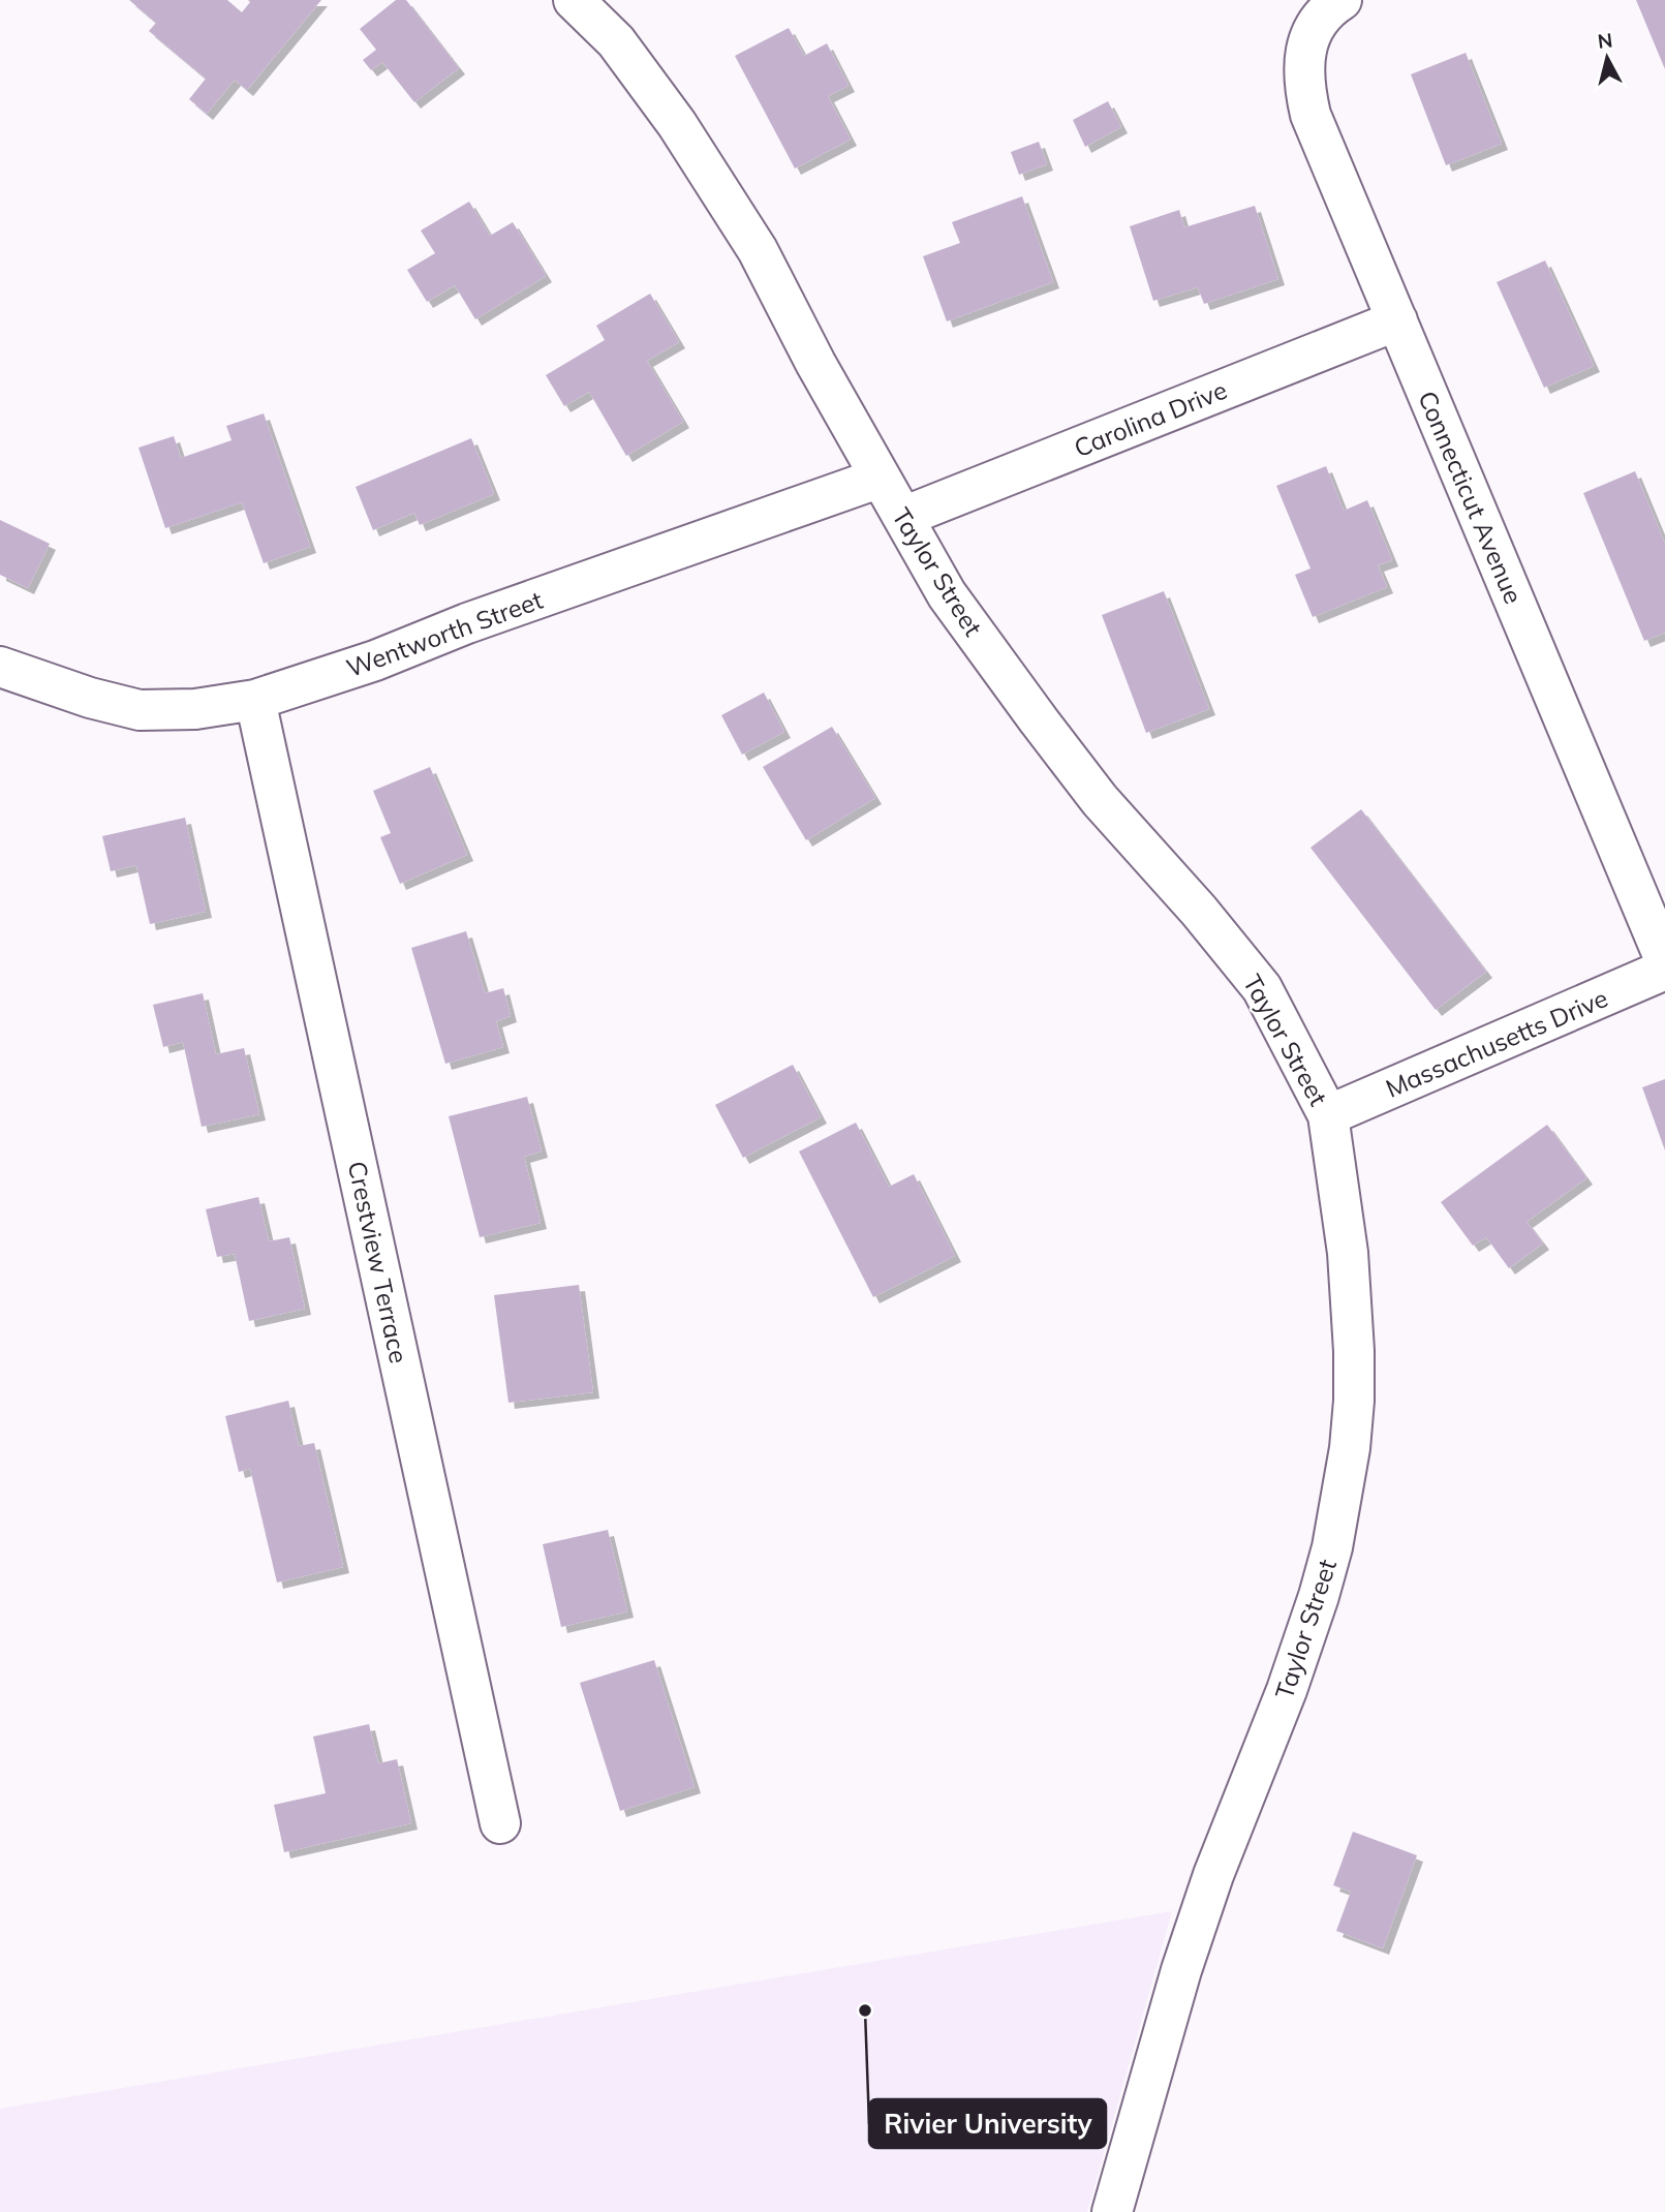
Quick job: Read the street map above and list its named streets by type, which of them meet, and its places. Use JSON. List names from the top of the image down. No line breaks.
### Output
{"streets":{"street":["Carolina Drive","Connecticut Avenue","Taylor Street","Wentworth Street","Massachusetts Drive","Crestview Terrace"]},"crossings":[["Carolina Drive","Connecticut Avenue"],["Carolina Drive","Taylor Street"],["Taylor Street","Wentworth Street"],["Taylor Street","Massachusetts Drive"],["Wentworth Street","Crestview Terrace"]],"places":["Rivier University"],"north":"top"}
